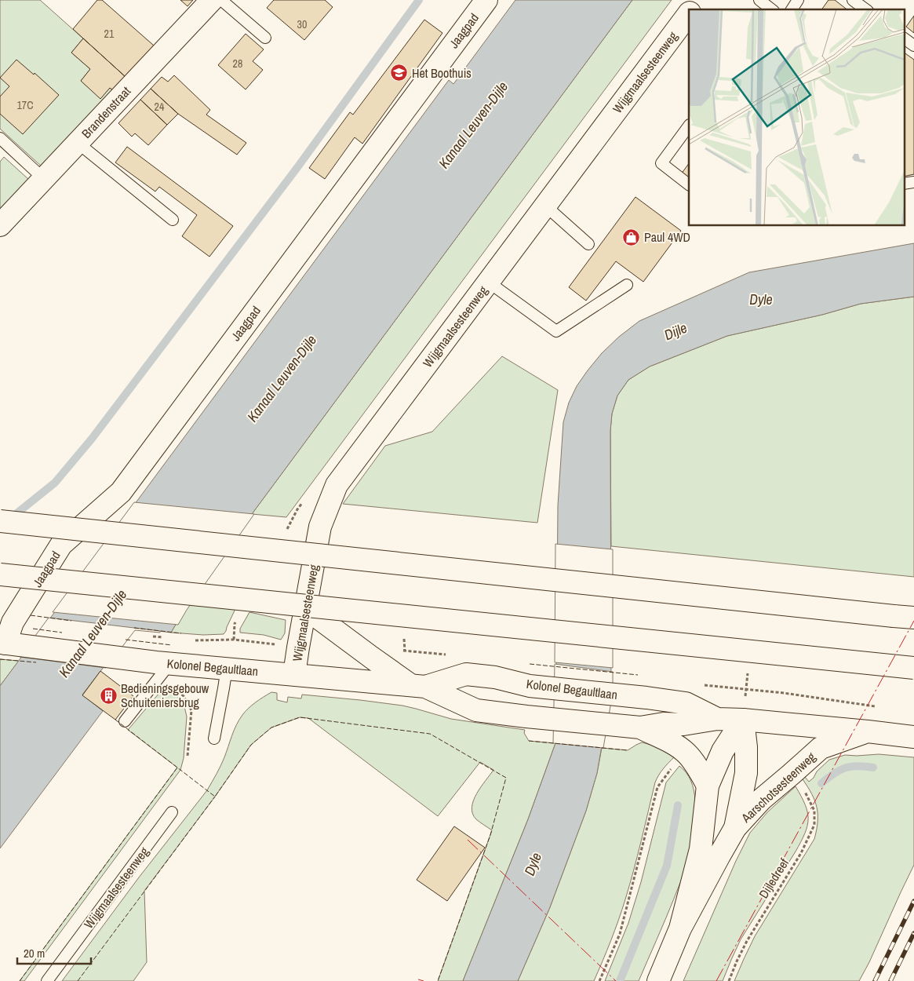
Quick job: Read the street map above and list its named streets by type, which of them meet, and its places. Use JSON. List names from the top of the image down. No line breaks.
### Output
{"streets":{"main road":["Jaagpad","Wijgmaalsesteenweg","Brandenstraat","Kolonel Begaultlaan","Aarschotsesteenweg"],"path":["Dijledreef"]},"crossings":[["Jaagpad","Kolonel Begaultlaan"],["Wijgmaalsesteenweg","Kolonel Begaultlaan"],["Kolonel Begaultlaan","Aarschotsesteenweg"]],"water":["Kanaal Leuven-Dijle","Dyle","Dijle"],"places":{"school or university":["Het Boothuis"],"shop":["Paul 4WD"],"building":["Bedieningsgebouw Schuiteniersbrug"]},"house_numbers":["30","21","28","17C","24"],"scale_bar":"20 m"}
